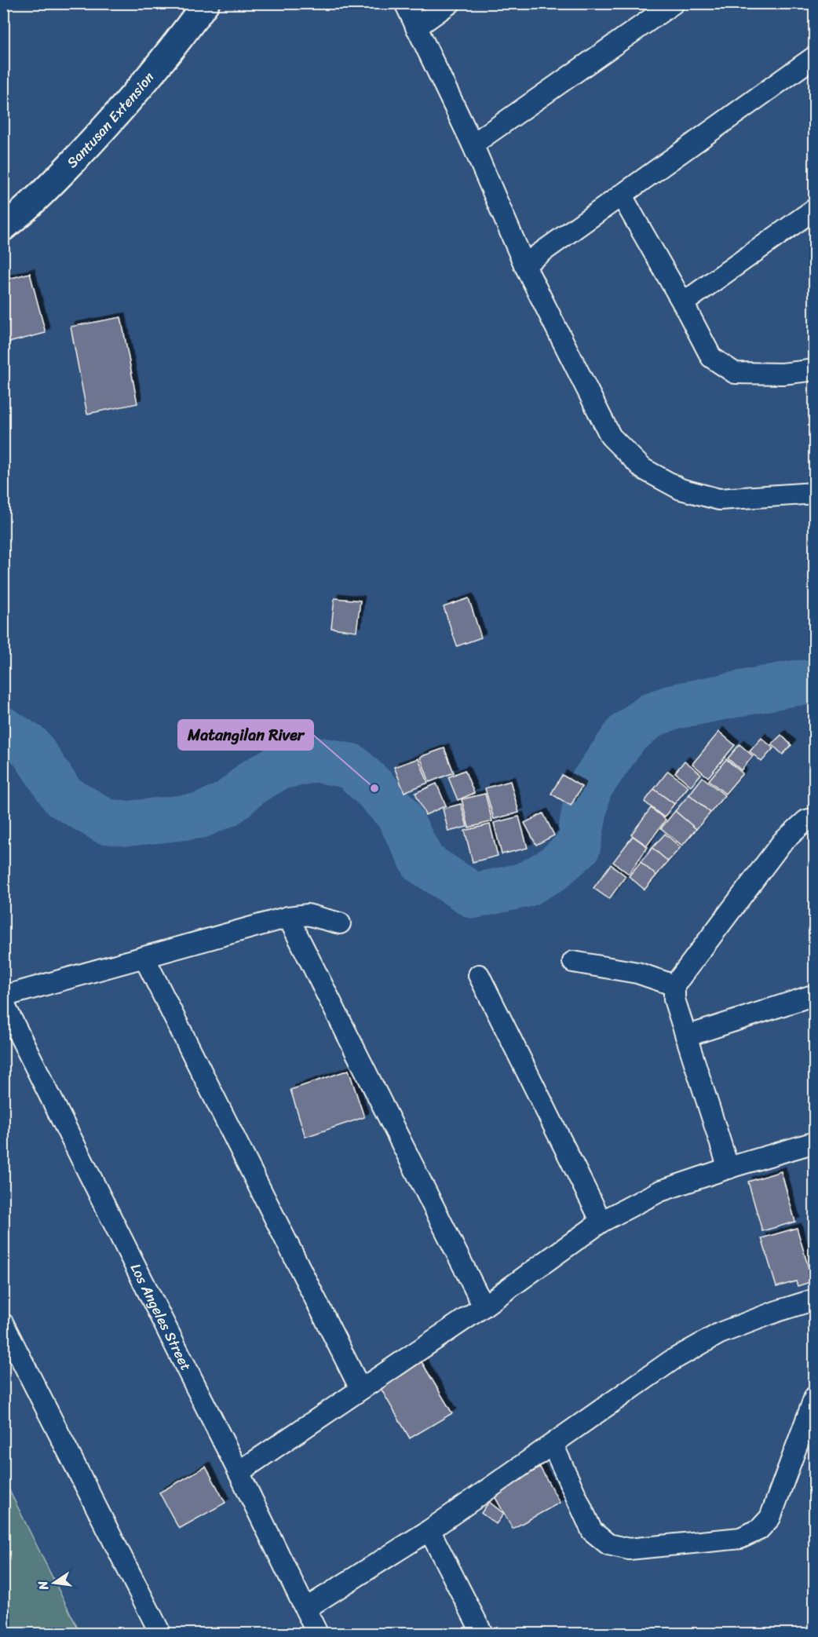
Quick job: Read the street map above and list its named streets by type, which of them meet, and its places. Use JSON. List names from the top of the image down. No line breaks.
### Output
{"streets":{"street":["Santusan Extension","Los Angeles Street"]},"places":["Matangilan River"],"north":"left"}
